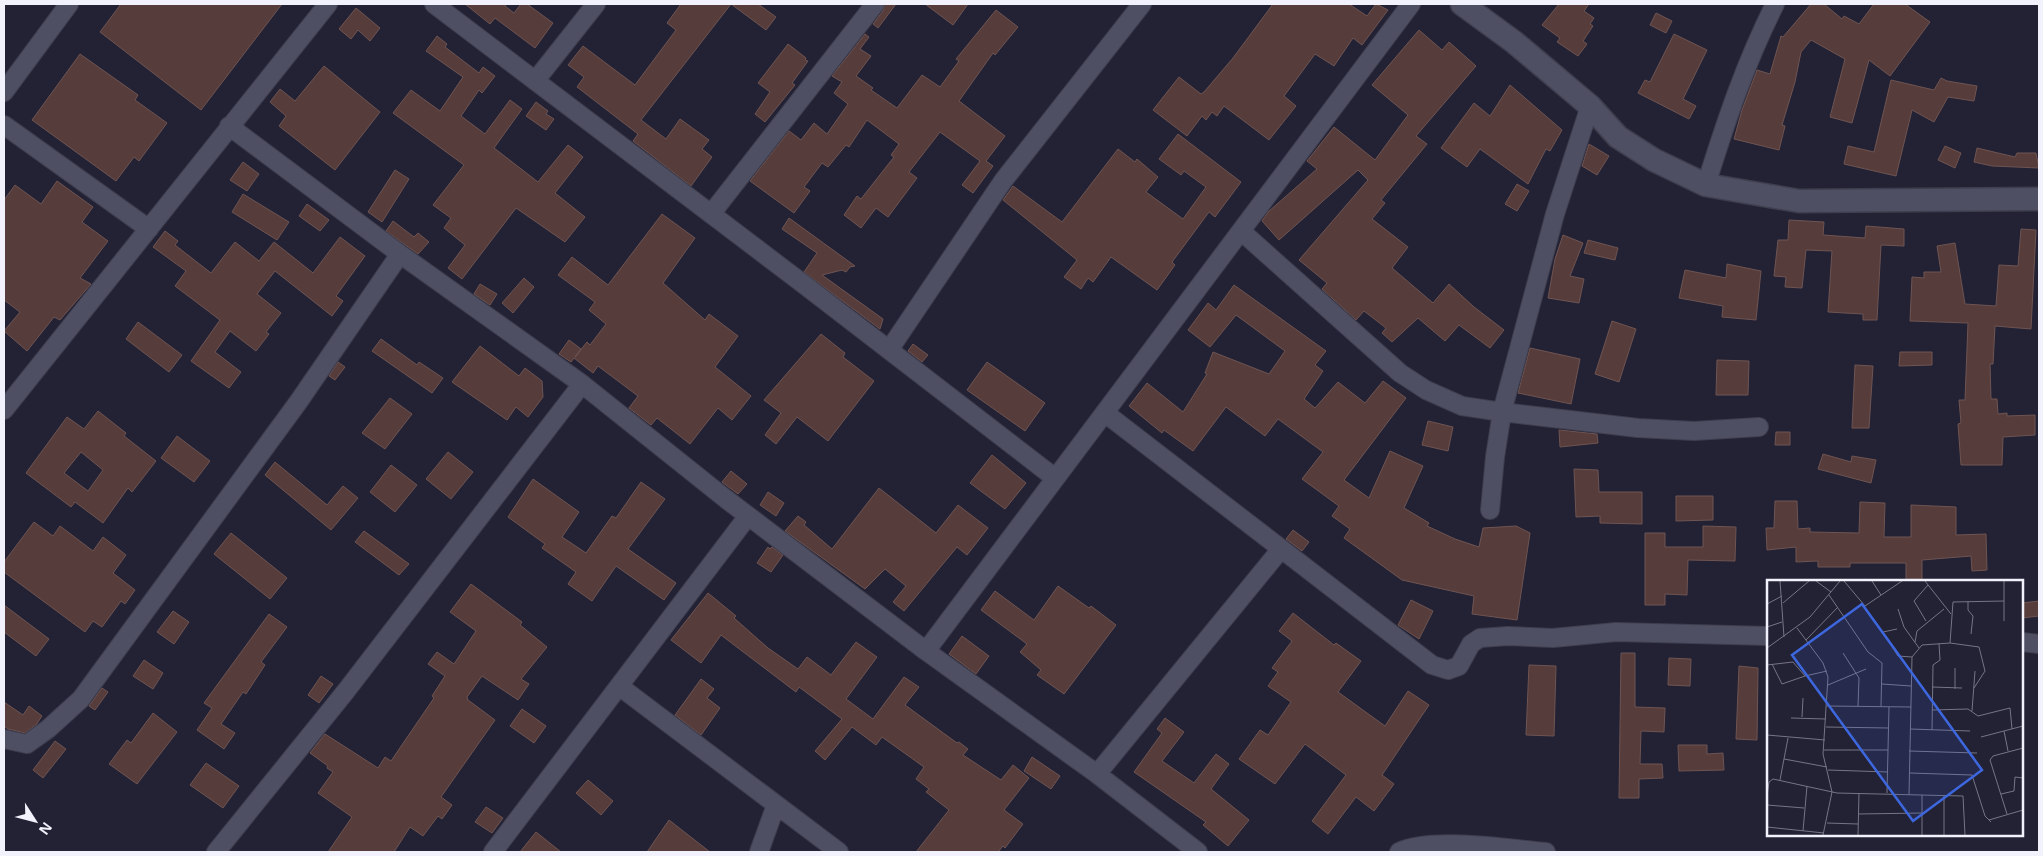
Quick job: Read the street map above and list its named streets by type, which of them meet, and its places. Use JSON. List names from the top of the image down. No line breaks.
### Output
{"north":"bottom right"}
